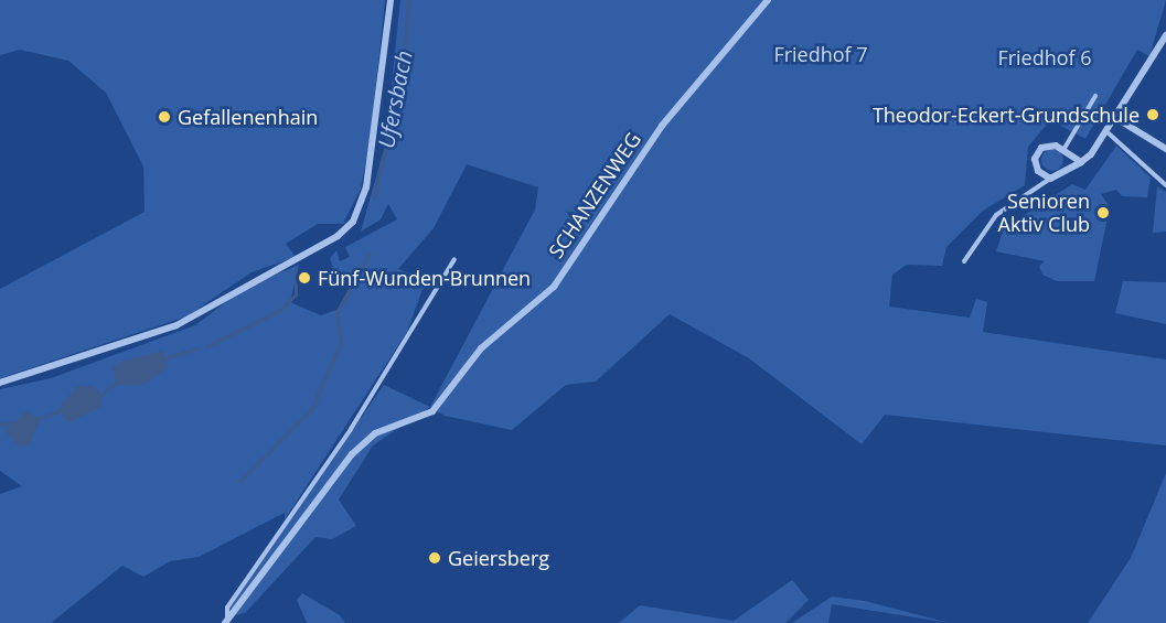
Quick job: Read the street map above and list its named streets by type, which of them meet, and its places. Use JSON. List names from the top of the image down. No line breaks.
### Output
{"streets":{"street":["SCHANZENWEG"]},"water":["Ufersbach"],"parks":["Friedhof 7","Friedhof 6"],"places":["Theodor-Eckert-Grundschule","Gefallenenhain","Senioren Aktiv Club","Fünf-Wunden-Brunnen","Geiersberg"]}
